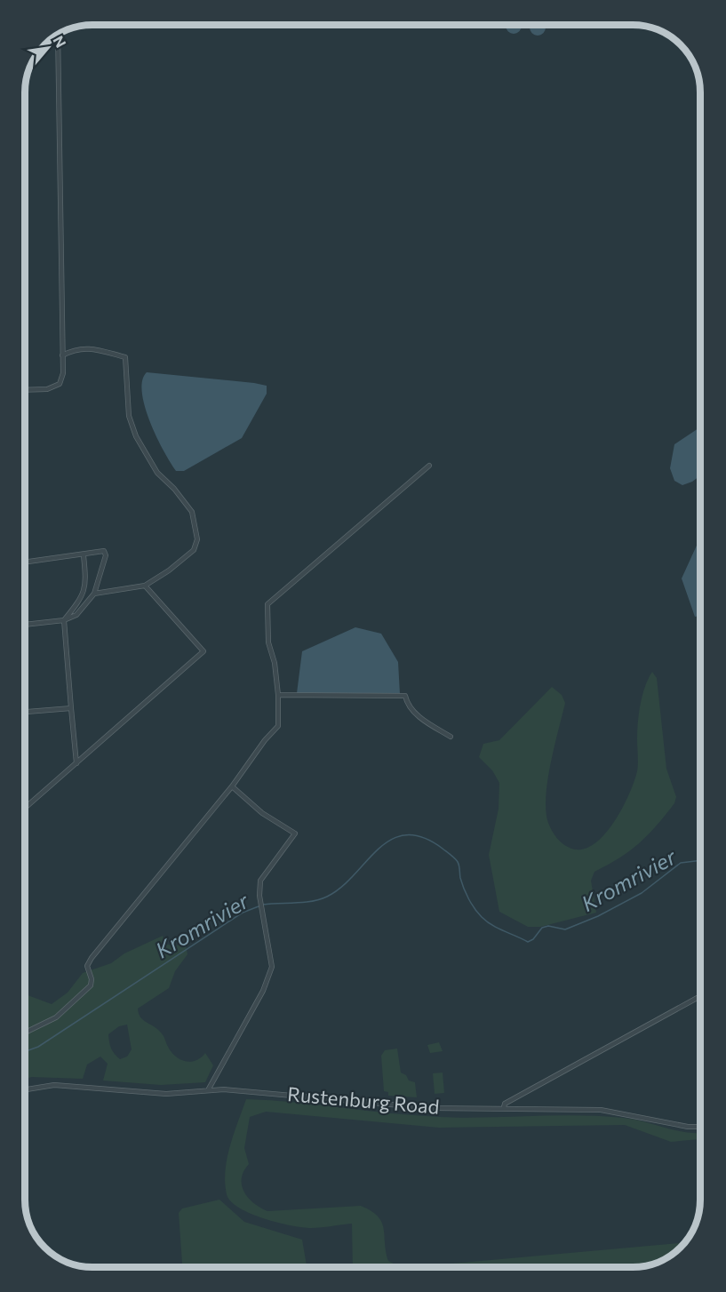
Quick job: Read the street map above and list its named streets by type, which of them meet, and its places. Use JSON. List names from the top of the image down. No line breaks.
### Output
{"streets":{"street":["Rustenburg Road"]},"water":["Kromrivier"],"north":"top right"}
